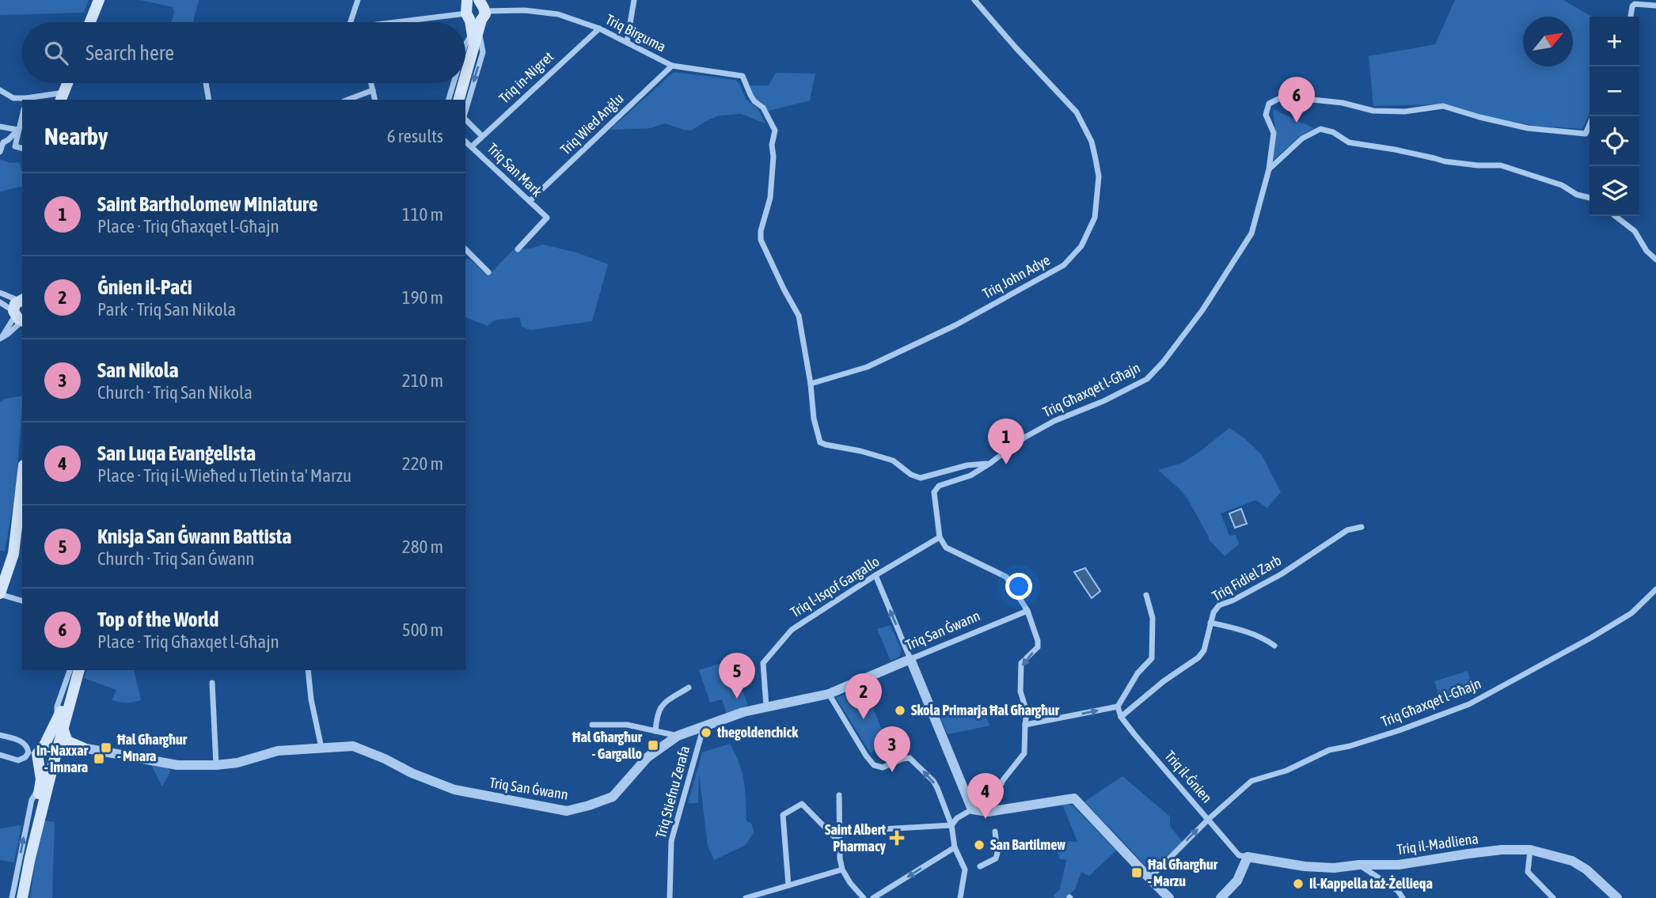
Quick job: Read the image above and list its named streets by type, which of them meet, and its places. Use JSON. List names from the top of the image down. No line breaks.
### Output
{"streets":{"street":["Triq Birguma","Triq in-Nigret","Triq Wied Anġlu","Triq San Mark","Triq John Adye","Triq Għaxqet l-Għajn","Triq Fidiel Zarb","Triq l-Isqof Gargallo","Triq San Ġwann","Triq il-Ġnien","Triq Stiefnu Zerafa","Triq il-Madliena"]},"crossings":[["Triq Birguma","Triq in-Nigret"],["Triq Birguma","Triq Wied Anġlu"],["Triq Birguma","Triq John Adye"],["Triq in-Nigret","Triq San Mark"],["Triq Wied Anġlu","Triq San Mark"],["Triq Għaxqet l-Għajn","Triq l-Isqof Gargallo"],["Triq Għaxqet l-Għajn","Triq il-Ġnien"],["Triq Fidiel Zarb","Triq il-Ġnien"],["Triq l-Isqof Gargallo","Triq San Ġwann"],["Triq San Ġwann","Triq Stiefnu Zerafa"],["Triq il-Ġnien","Triq il-Madliena"]],"places":{"other":["Skola Primarja Ħal Għargħur","thegoldenchick","San Bartilmew","Il-Kappella taż-Żellieqa"],"transit":["Ħal Għargħur - Gargallo","Ħal Għargħur - Mnara","In-Naxxar - Imnara","Ħal Għargħur - Marzu"],"health":["Saint Albert Pharmacy"]},"north":"top right","page":{"map_buttons":["+","−"],"search":"Search here","pins":["6","1","5","2","3","4"],"heading":["Nearby","6 results"],"list":[{"mark":"1","name":"Saint Bartholomew Miniature","note":"Place · Triq Għaxqet l-Għajn","value":"110 m"},{"mark":"2","name":"Ġnien il-Paċi","note":"Park · Triq San Nikola","value":"190 m"},{"mark":"3","name":"San Nikola","note":"Church · Triq San Nikola","value":"210 m"},{"mark":"4","name":"San Luqa Evanġelista","note":"Place · Triq il-Wieħed u Tletin ta' Marzu","value":"220 m"},{"mark":"5","name":"Knisja San Ġwann Battista","note":"Church · Triq San Ġwann","value":"280 m"},{"mark":"6","name":"Top of the World","note":"Place · Triq Għaxqet l-Għajn","value":"500 m"}]}}
